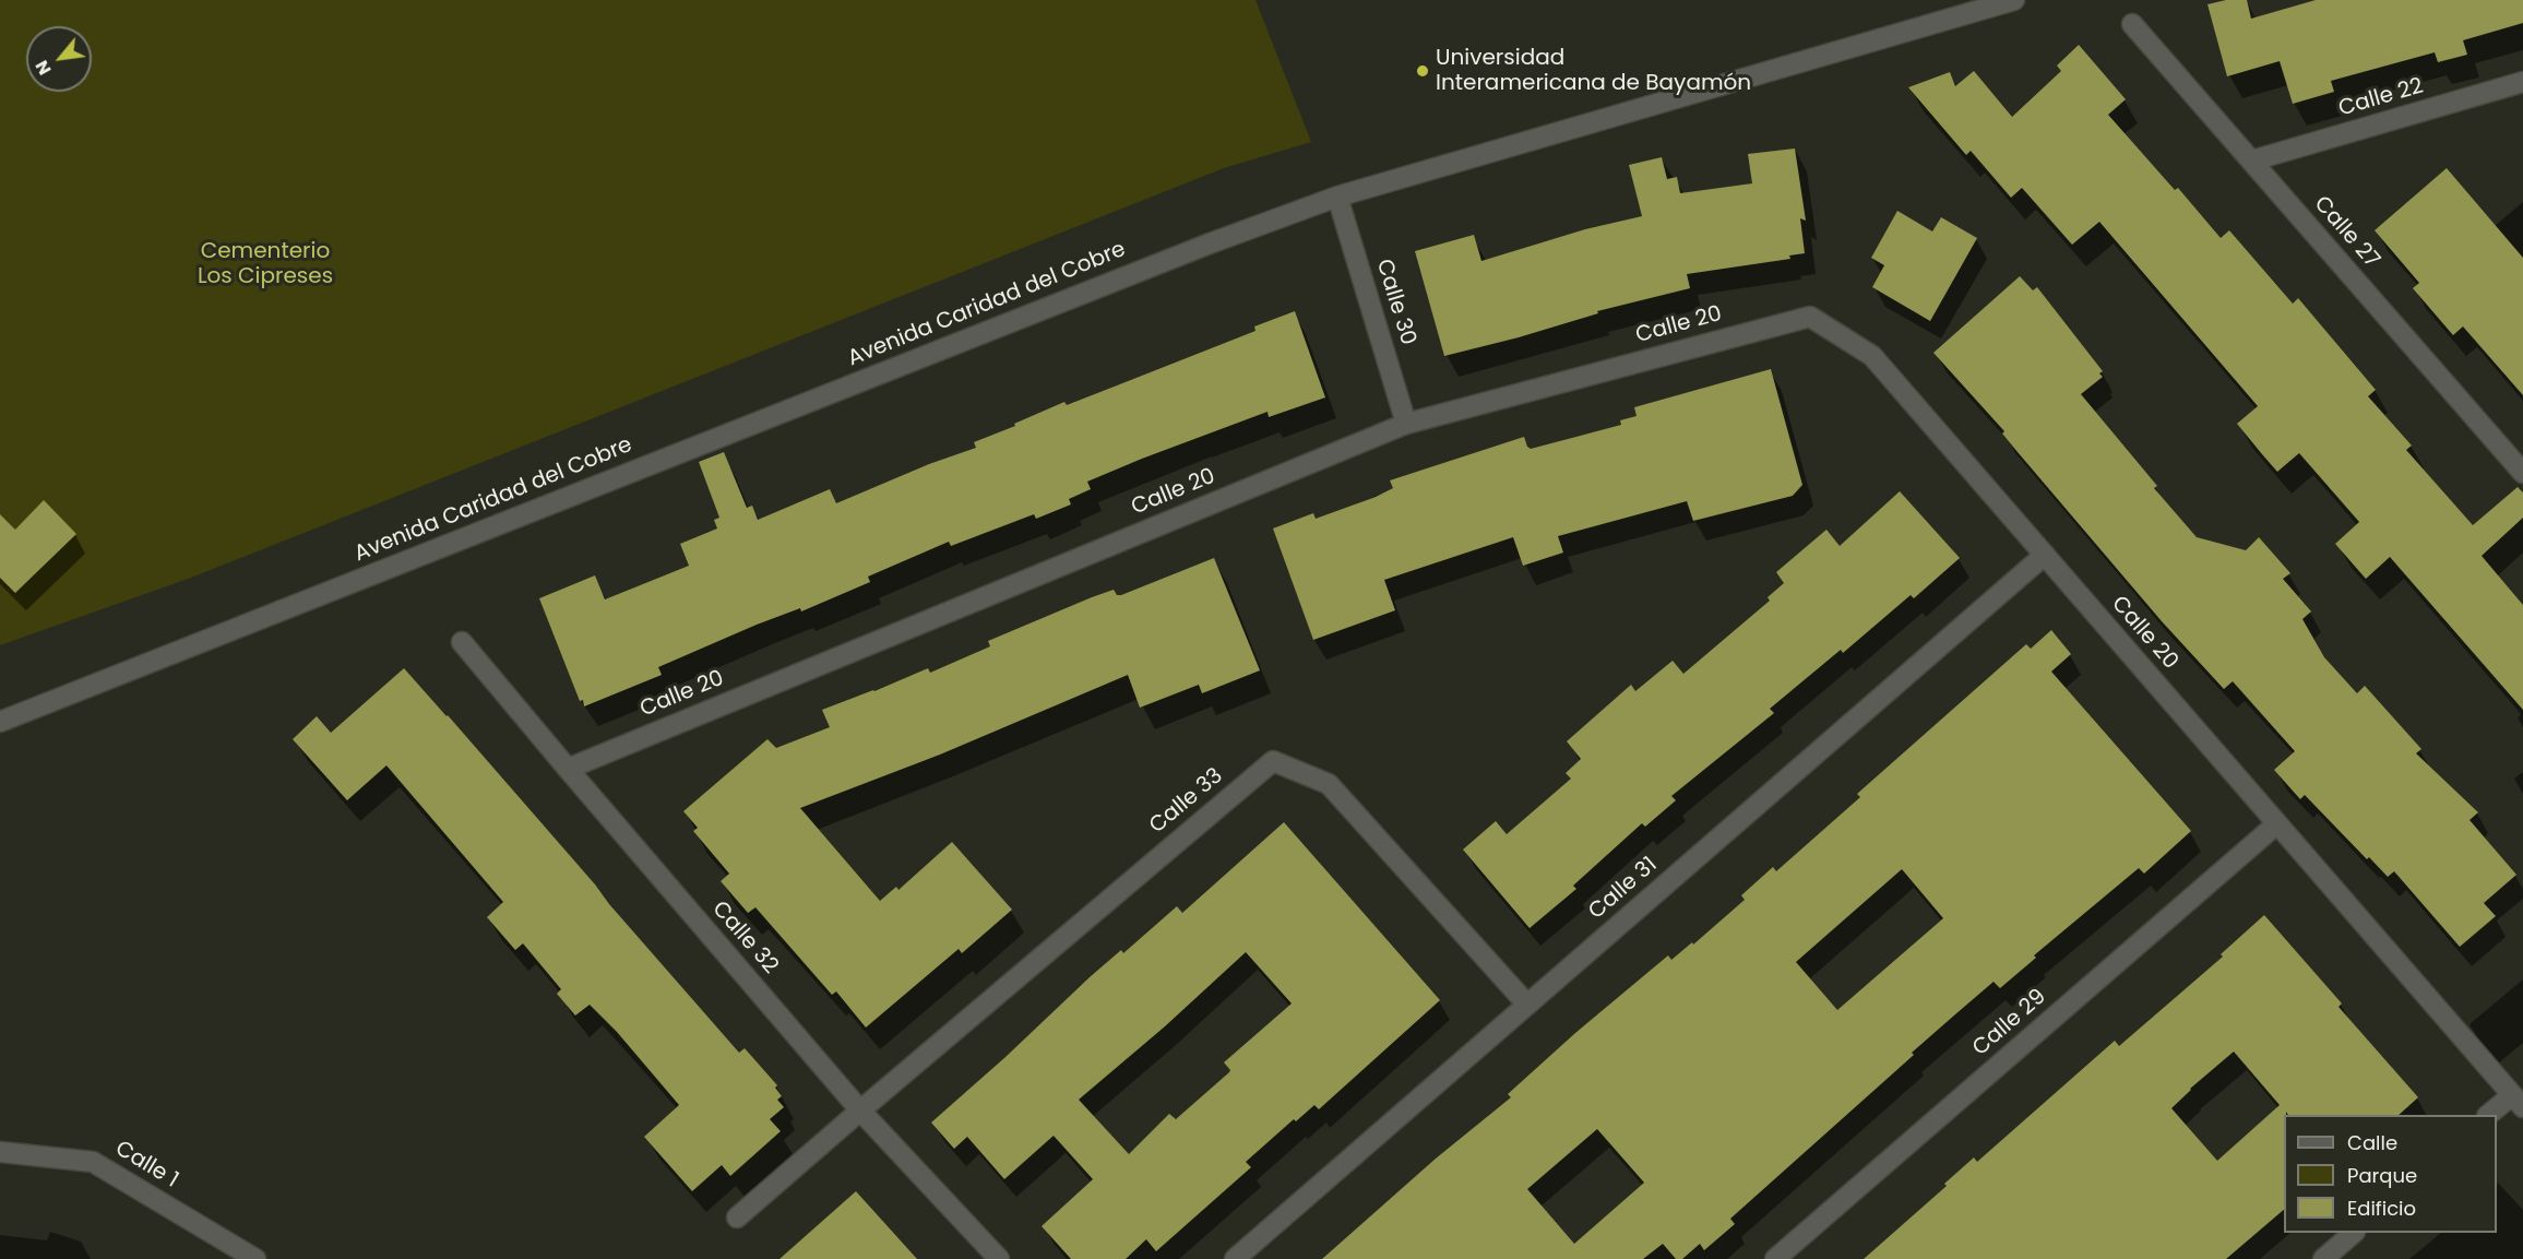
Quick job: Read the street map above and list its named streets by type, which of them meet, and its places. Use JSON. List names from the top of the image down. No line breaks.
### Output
{"streets":{"street":["Calle 22","Calle 27","Calle 30","Avenida Caridad del Cobre","Calle 20","Calle 33","Calle 31","Calle 32","Calle 29","Calle 1"]},"crossings":[["Calle 22","Calle 27"],["Calle 30","Avenida Caridad del Cobre"],["Calle 30","Calle 20"],["Calle 20","Calle 31"],["Calle 20","Calle 32"],["Calle 20","Calle 29"],["Calle 33","Calle 31"],["Calle 33","Calle 32"]],"parks":["Cementerio Los Cipreses"],"places":["Universidad Interamericana de Bayamón"],"legend":["Calle","Parque","Edificio"],"north":"bottom left"}
